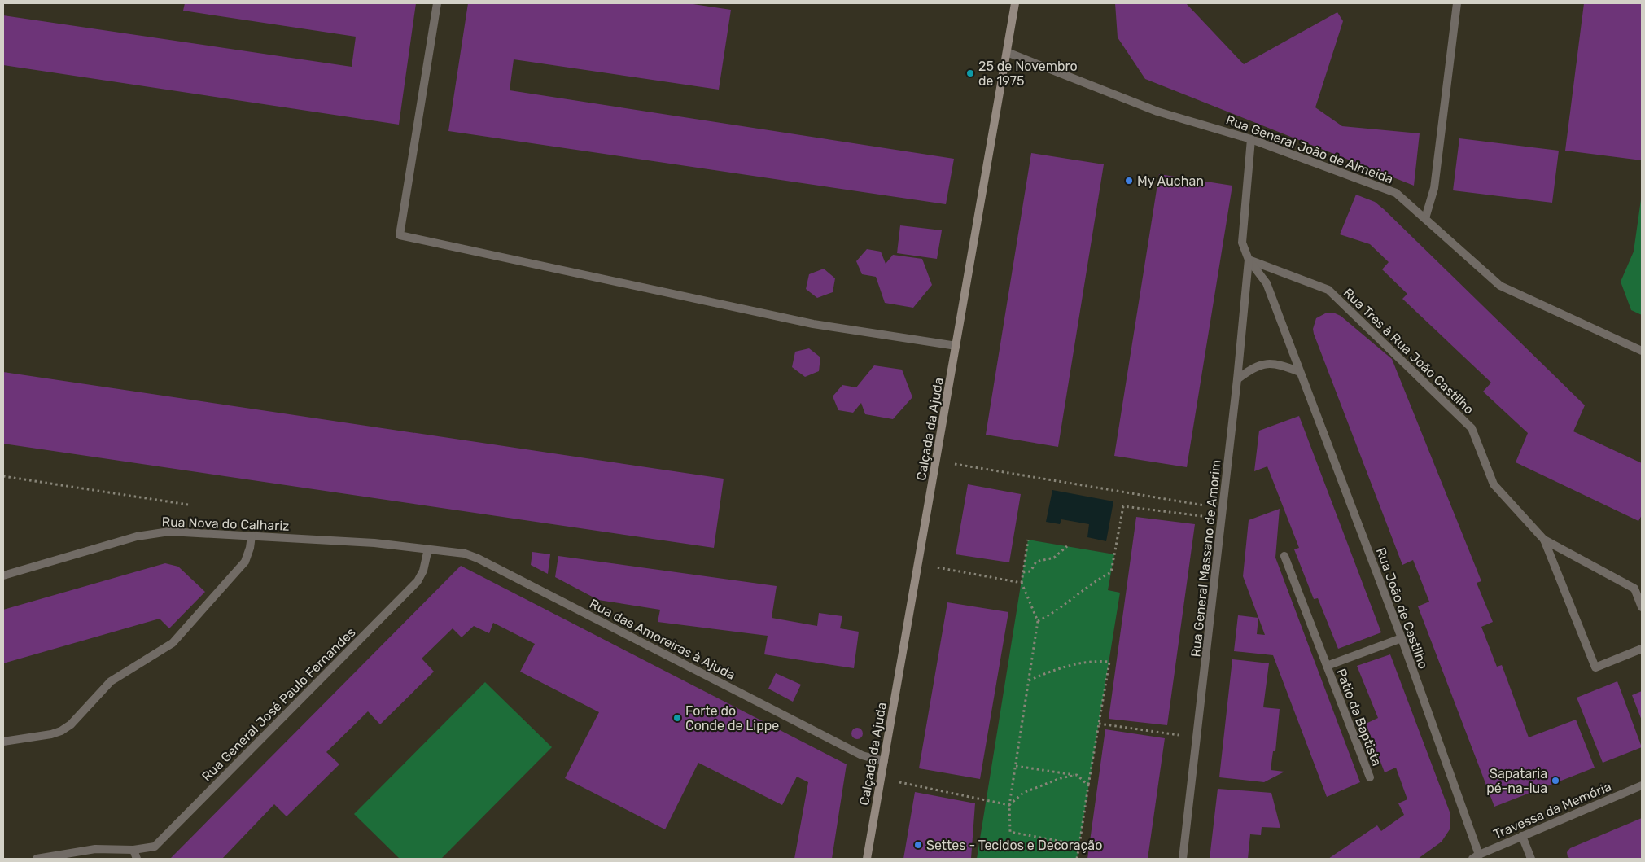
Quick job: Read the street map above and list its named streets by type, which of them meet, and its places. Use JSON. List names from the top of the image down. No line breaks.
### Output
{"streets":{"street":["Rua General João de Almeida","Rua Tres à Rua João Castilho","Calçada da Ajuda","Rua Nova do Calhariz","Rua General Massano de Amorim","Rua João de Castilho","Rua das Amoreiras à Ajuda","Rua General José Paulo Fernandes","Patio da Baptista","Travessa da Memória"]},"crossings":[["Rua General João de Almeida","Calçada da Ajuda"],["Rua General João de Almeida","Rua João de Castilho"],["Rua Tres à Rua João Castilho","Rua General Massano de Amorim"],["Rua Tres à Rua João Castilho","Rua João de Castilho"],["Calçada da Ajuda","Rua das Amoreiras à Ajuda"],["Rua Nova do Calhariz","Rua das Amoreiras à Ajuda"],["Rua Nova do Calhariz","Rua General José Paulo Fernandes"],["Rua General Massano de Amorim","Rua João de Castilho"],["Rua João de Castilho","Patio da Baptista"],["Rua João de Castilho","Travessa da Memória"],["Rua das Amoreiras à Ajuda","Rua General José Paulo Fernandes"]],"places":["25 de Novembro de 1975","My Auchan","Forte do Conde de Lippe","Sapataria pé-na-lua","Settes - Tecidos e Decoração"]}
